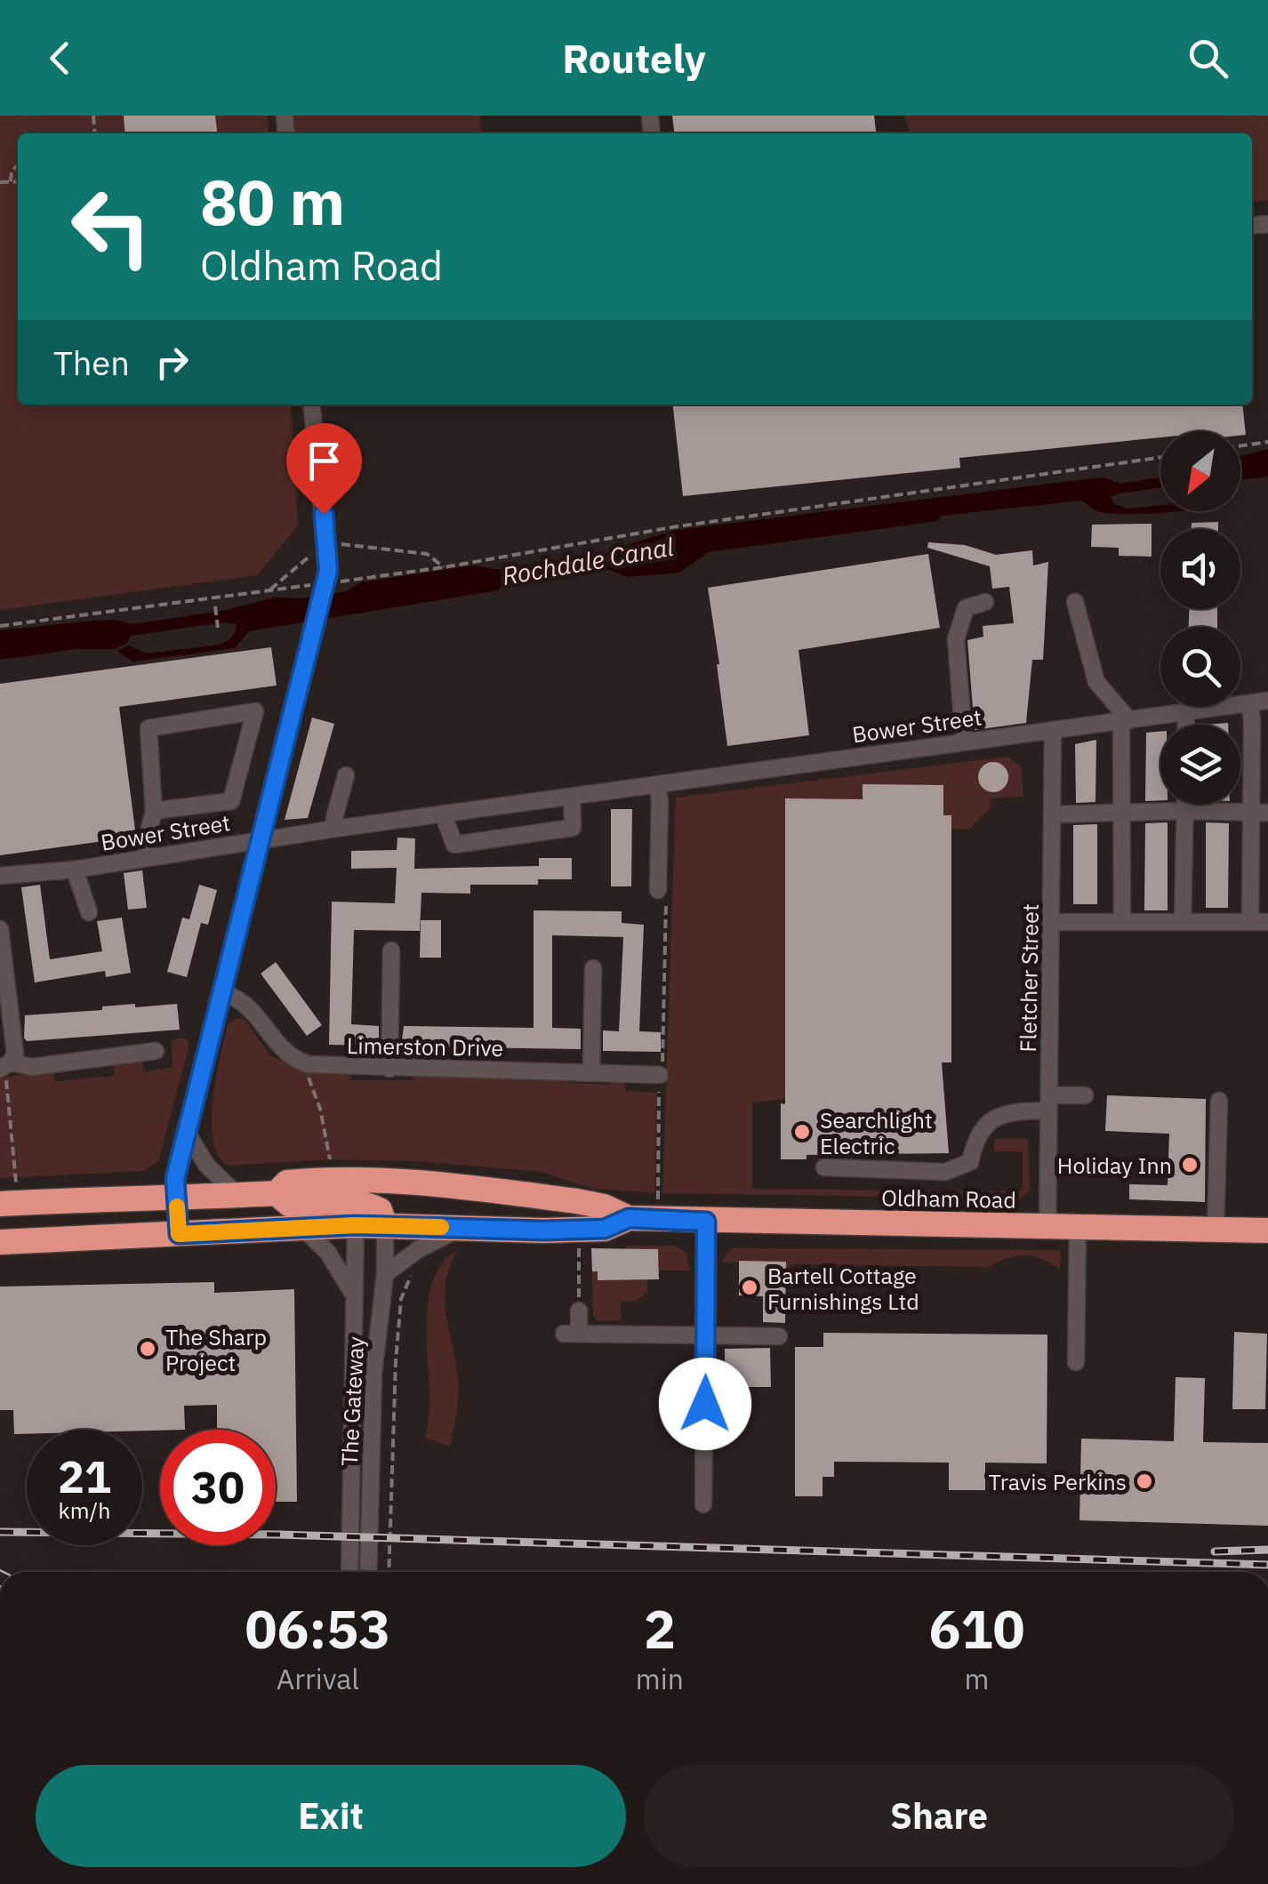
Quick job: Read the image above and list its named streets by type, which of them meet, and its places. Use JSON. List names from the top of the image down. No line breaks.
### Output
{"streets":{"highway":["Oldham Road"],"street":["Bower Street","Fletcher Street","Limerston Drive","The Gateway"]},"crossings":[["Bower Street","Fletcher Street"],["Fletcher Street","Oldham Road"],["Oldham Road","The Gateway"]],"water":["Rochdale Canal"],"places":["Searchlight Electric","Holiday Inn","Bartell Cottage Furnishings Ltd","The Sharp Project","Travis Perkins"],"north":"bottom left","page":{"header":"Routely","turn":["80 m","Oldham Road"],"then":"Then","speed":"21 km/h","limit":"30","eta":["06:53","Arrival","2","min","610","m"],"buttons":["Exit","Share"]}}
